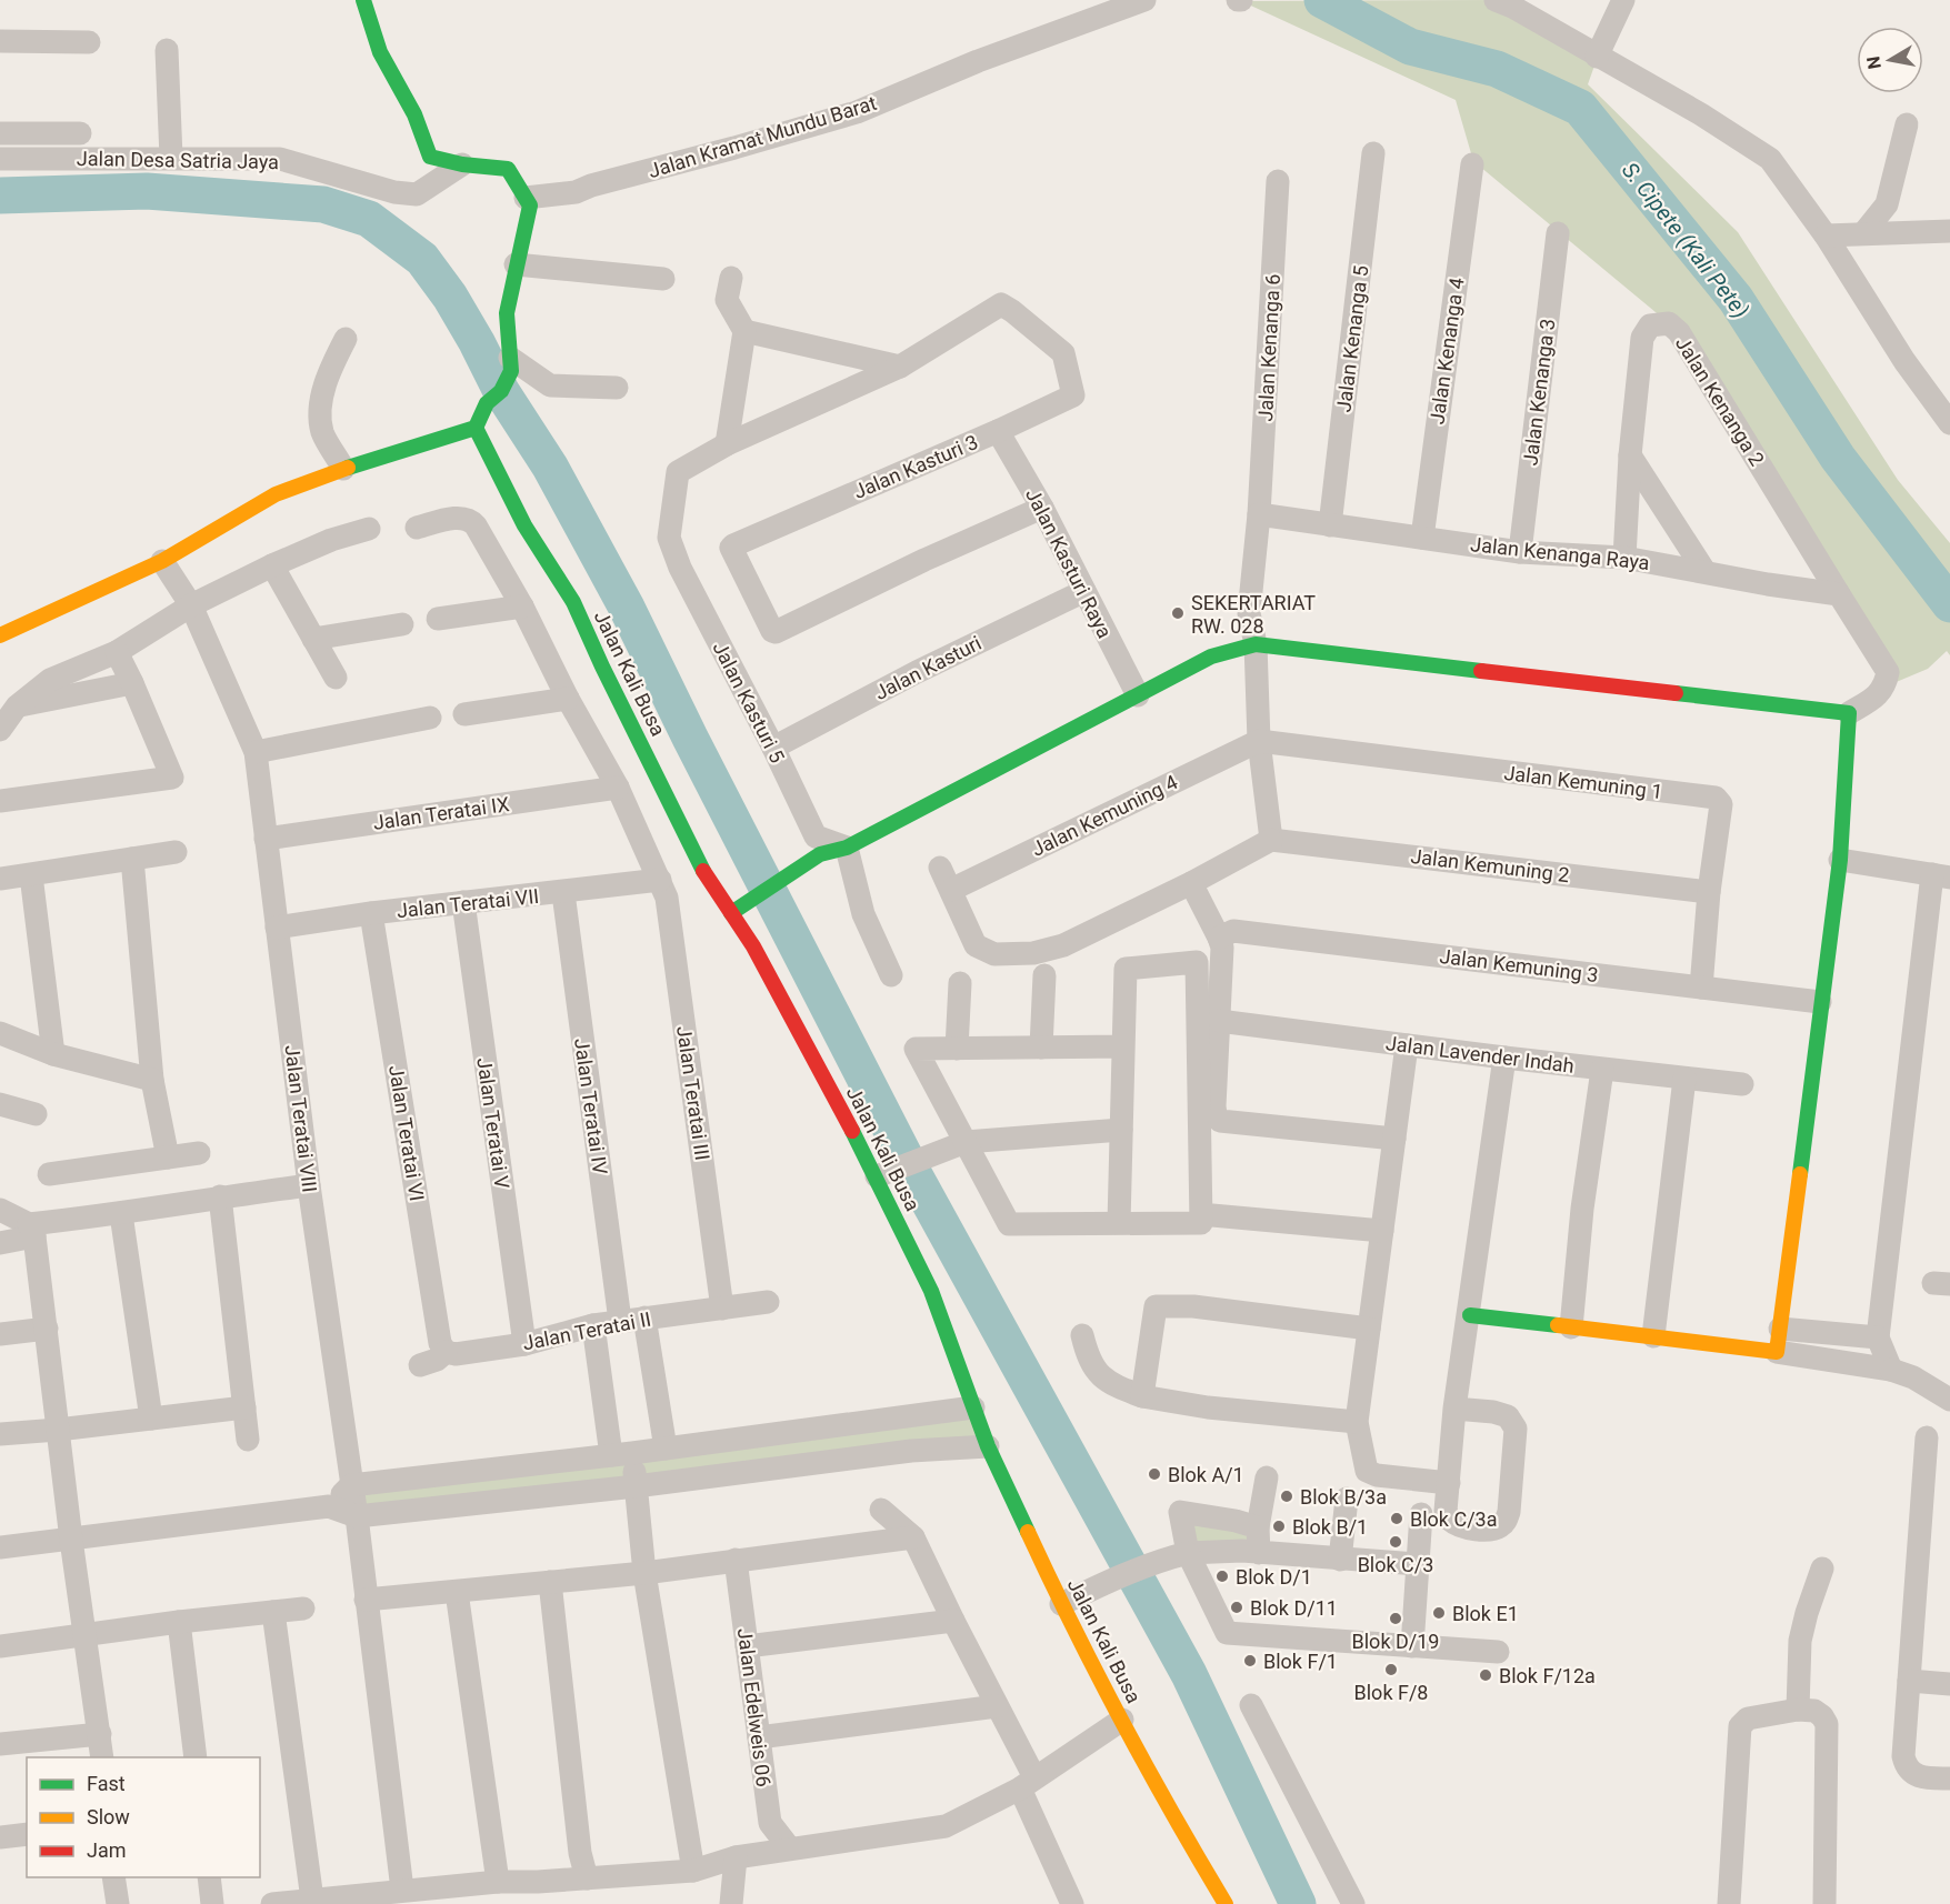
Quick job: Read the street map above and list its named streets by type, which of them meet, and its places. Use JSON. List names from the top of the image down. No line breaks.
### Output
{"streets":{"street":["Jalan Kramat Mundu Barat","Jalan Desa Satria Jaya","Jalan Kenanga 5","Jalan Kenanga 6","Jalan Kenanga 4","Jalan Kenanga 3","Jalan Kenanga 2","Jalan Kasturi 3","Jalan Kenanga Raya","Jalan Kasturi Raya","Jalan Kasturi","Jalan Kali Busa","Jalan Kasturi 5","Jalan Kemuning 1","Jalan Teratai IX","Jalan Kemuning 4","Jalan Kemuning 2","Jalan Teratai VII","Jalan Kemuning 3","Jalan Lavender Indah","Jalan Teratai III","Jalan Teratai IV","Jalan Teratai VIII","Jalan Teratai V","Jalan Teratai VI","Jalan Teratai II","Jalan Edelweis 06"]},"crossings":[["Jalan Kenanga 5","Jalan Kenanga Raya"],["Jalan Kenanga 6","Jalan Kenanga Raya"],["Jalan Kenanga 4","Jalan Kenanga Raya"],["Jalan Kenanga 3","Jalan Kenanga Raya"],["Jalan Kenanga 2","Jalan Kenanga Raya"],["Jalan Kasturi 3","Jalan Kasturi Raya"],["Jalan Kasturi Raya","Jalan Kasturi"],["Jalan Kasturi","Jalan Kasturi 5"],["Jalan Kemuning 1","Jalan Kemuning 4"],["Jalan Kemuning 1","Jalan Kemuning 2"],["Jalan Kemuning 1","Jalan Kemuning 3"],["Jalan Teratai IX","Jalan Teratai III"],["Jalan Teratai IX","Jalan Teratai VIII"],["Jalan Teratai VII","Jalan Teratai III"],["Jalan Teratai VII","Jalan Teratai IV"],["Jalan Teratai VII","Jalan Teratai VIII"],["Jalan Teratai VII","Jalan Teratai V"],["Jalan Teratai VII","Jalan Teratai VI"],["Jalan Teratai III","Jalan Teratai II"],["Jalan Teratai IV","Jalan Teratai II"],["Jalan Teratai V","Jalan Teratai II"],["Jalan Teratai VI","Jalan Teratai II"]],"water":["S. Cipete (Kali Pete)"],"places":["SEKERTARIAT RW. 028","Blok A/1","Blok B/3a","Blok C/3a","Blok B/1","Blok C/3","Blok D/1","Blok D/11","Blok E1","Blok D/19","Blok F/1","Blok F/8","Blok F/12a"],"legend":["Fast","Slow","Jam"],"north":"left"}
